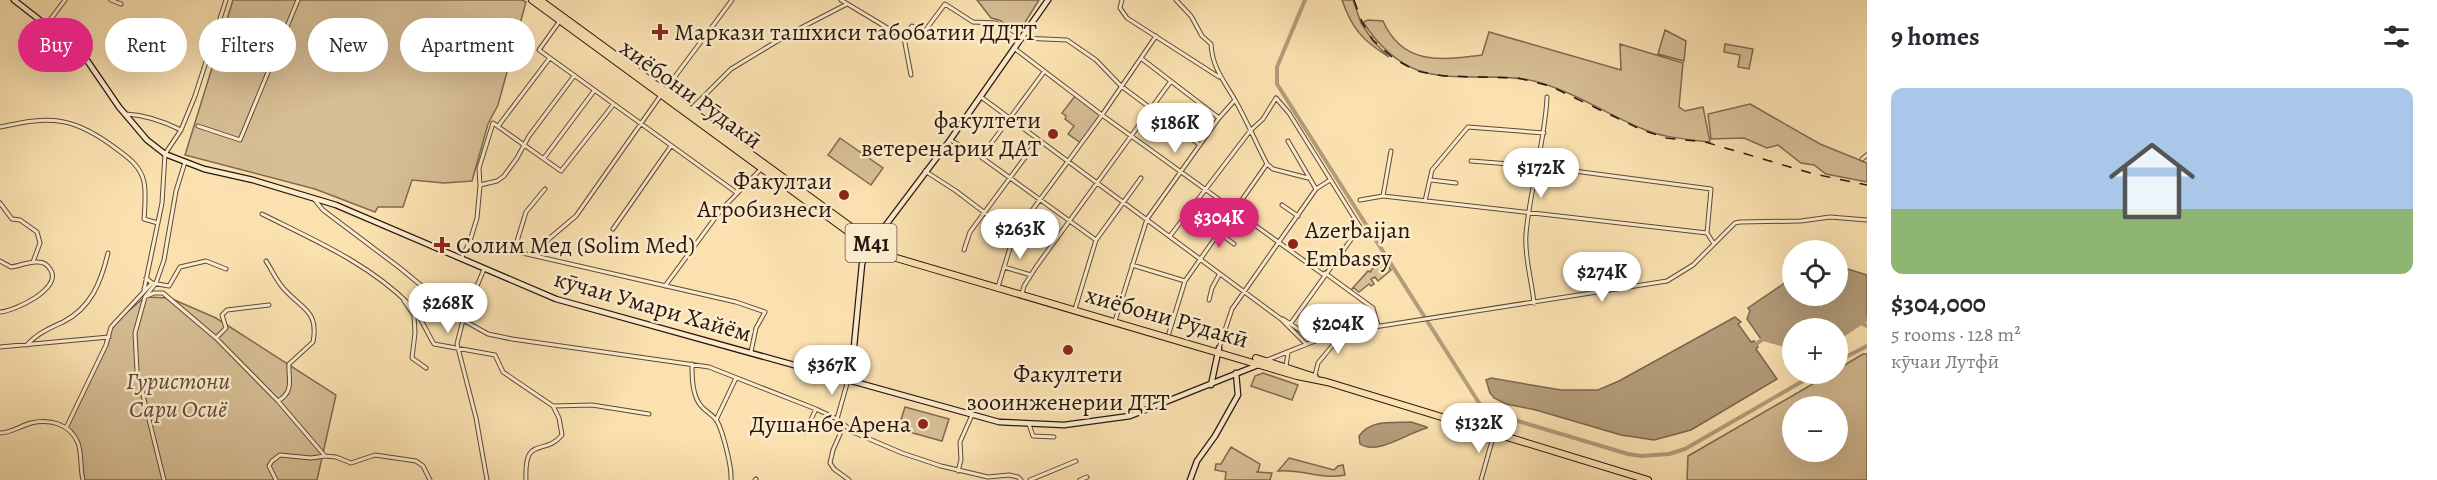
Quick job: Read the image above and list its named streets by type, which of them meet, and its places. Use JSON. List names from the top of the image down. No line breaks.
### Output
{"streets":{"highway":["хиёбони Рӯдакӣ","M41"],"main road":["кӯчаи Умари Хайём"]},"crossings":[["хиёбони Рӯдакӣ","M41"],["хиёбони Рӯдакӣ","кӯчаи Умари Хайём"]],"parks":["Гуристони Сари Осиё"],"places":{"health":["Маркази ташхиси табобатии ДДТТ","Солим Мед (Solim Med)"],"other":["факултети ветеренарии ДАТ","Факултаи Агробизнеси","Azerbaijan Embassy","Факултети зооинженерии ДТТ","Душанбе Арена"]},"page":{"heading":"9 homes","chip":["Buy","Rent","Filters","New","Apartment"],"list":[{"name":"$304,000","note":"5 rooms · 128 m² · кӯчаи Лутфӣ"}],"price":["$186K","$172K","$304K","$263K","$274K","$268K","$204K","$367K","$132K"],"map_buttons":["+","−"]}}
